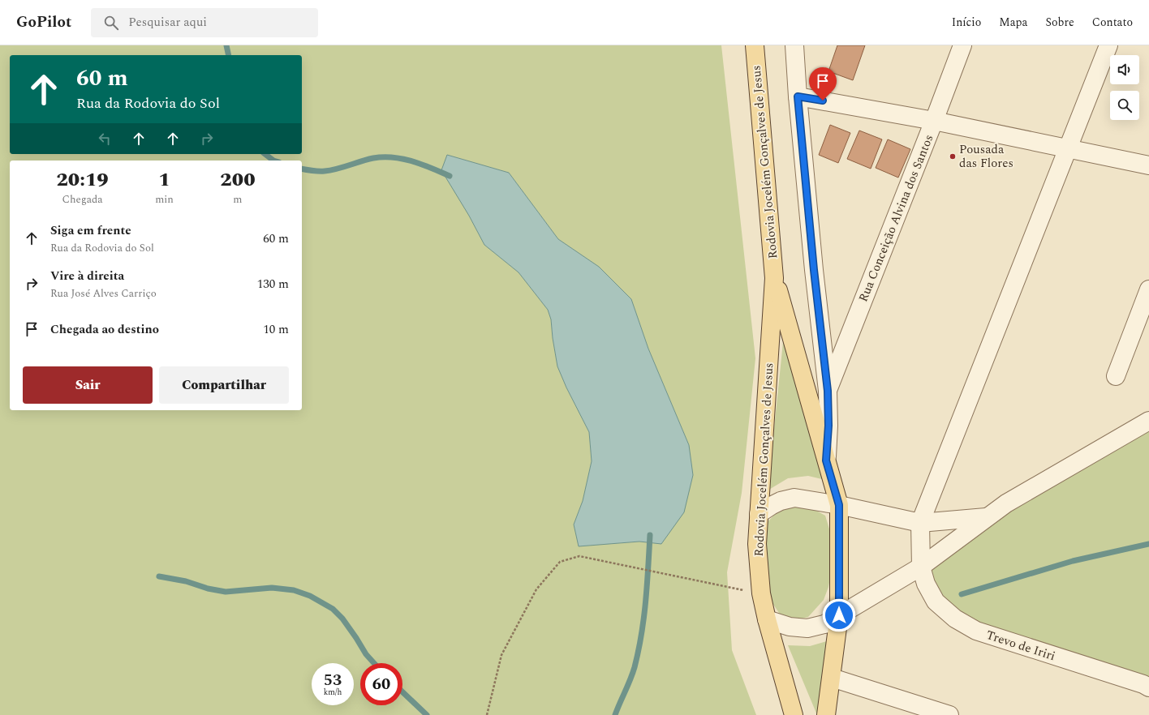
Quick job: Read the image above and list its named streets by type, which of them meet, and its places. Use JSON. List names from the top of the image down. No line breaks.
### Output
{"streets":{"main road":["Rodovia Jocelém Gonçalves de Jesus"],"street":["Rua Conceição Alvina dos Santos","Trevo de Iriri"]},"places":["Pousada das Flores"],"page":{"header":"GoPilot","search":"Pesquisar aqui","nav":["Início","Mapa","Sobre","Contato"],"turn":["60 m","Rua da Rodovia do Sol"],"eta":["20:19","Chegada","1","min","200","m"],"list":[{"name":"Siga em frente","note":"Rua da Rodovia do Sol","value":"60 m"},{"name":"Vire à direita","note":"Rua José Alves Carriço","value":"130 m"},{"name":"Chegada ao destino","value":"10 m"}],"buttons":["Sair","Compartilhar"],"speed":"53 km/h","limit":"60"}}
